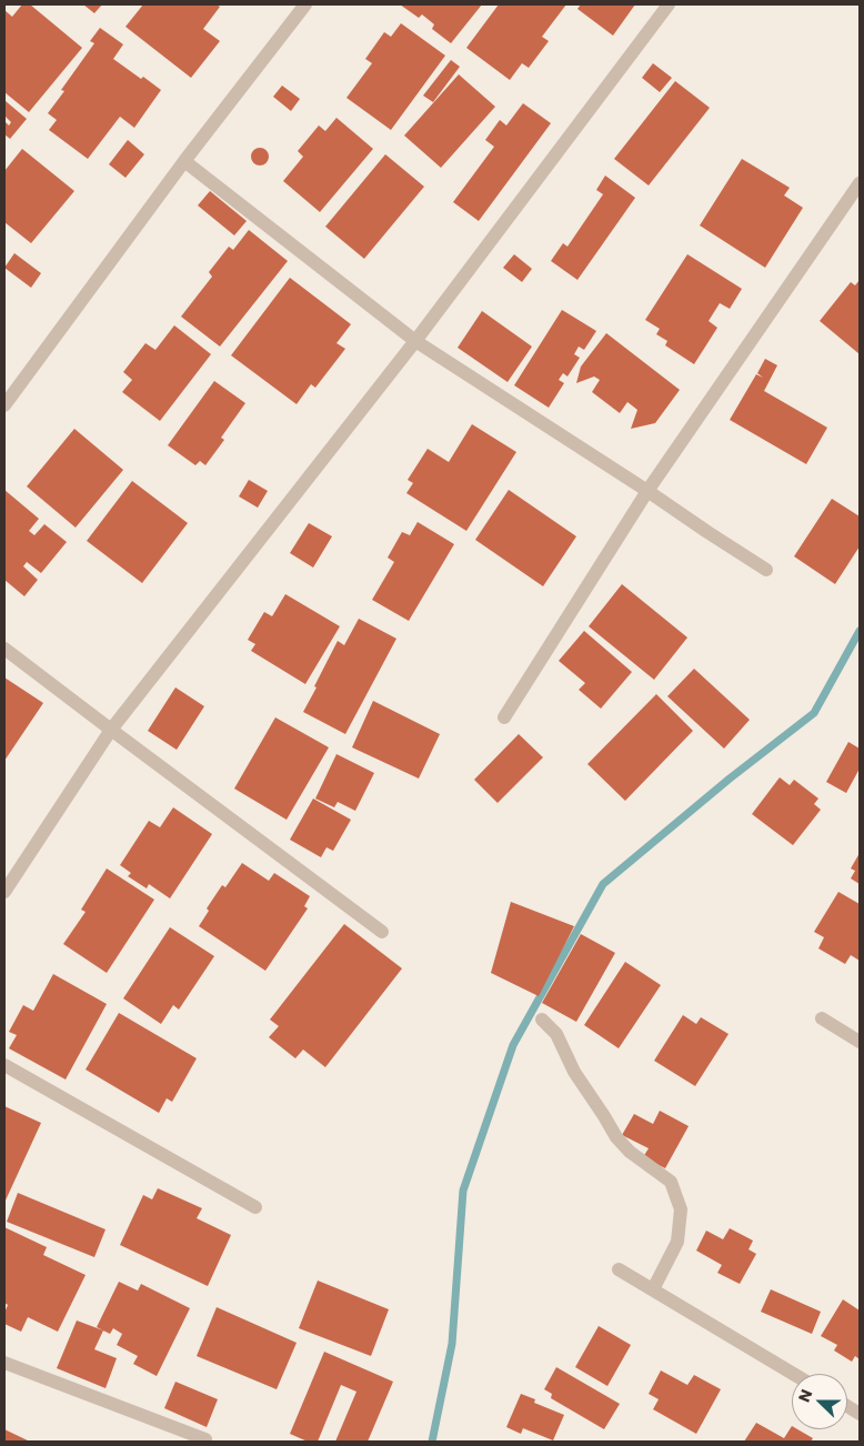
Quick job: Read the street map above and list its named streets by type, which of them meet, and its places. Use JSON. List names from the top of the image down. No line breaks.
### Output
{"north":"left"}
